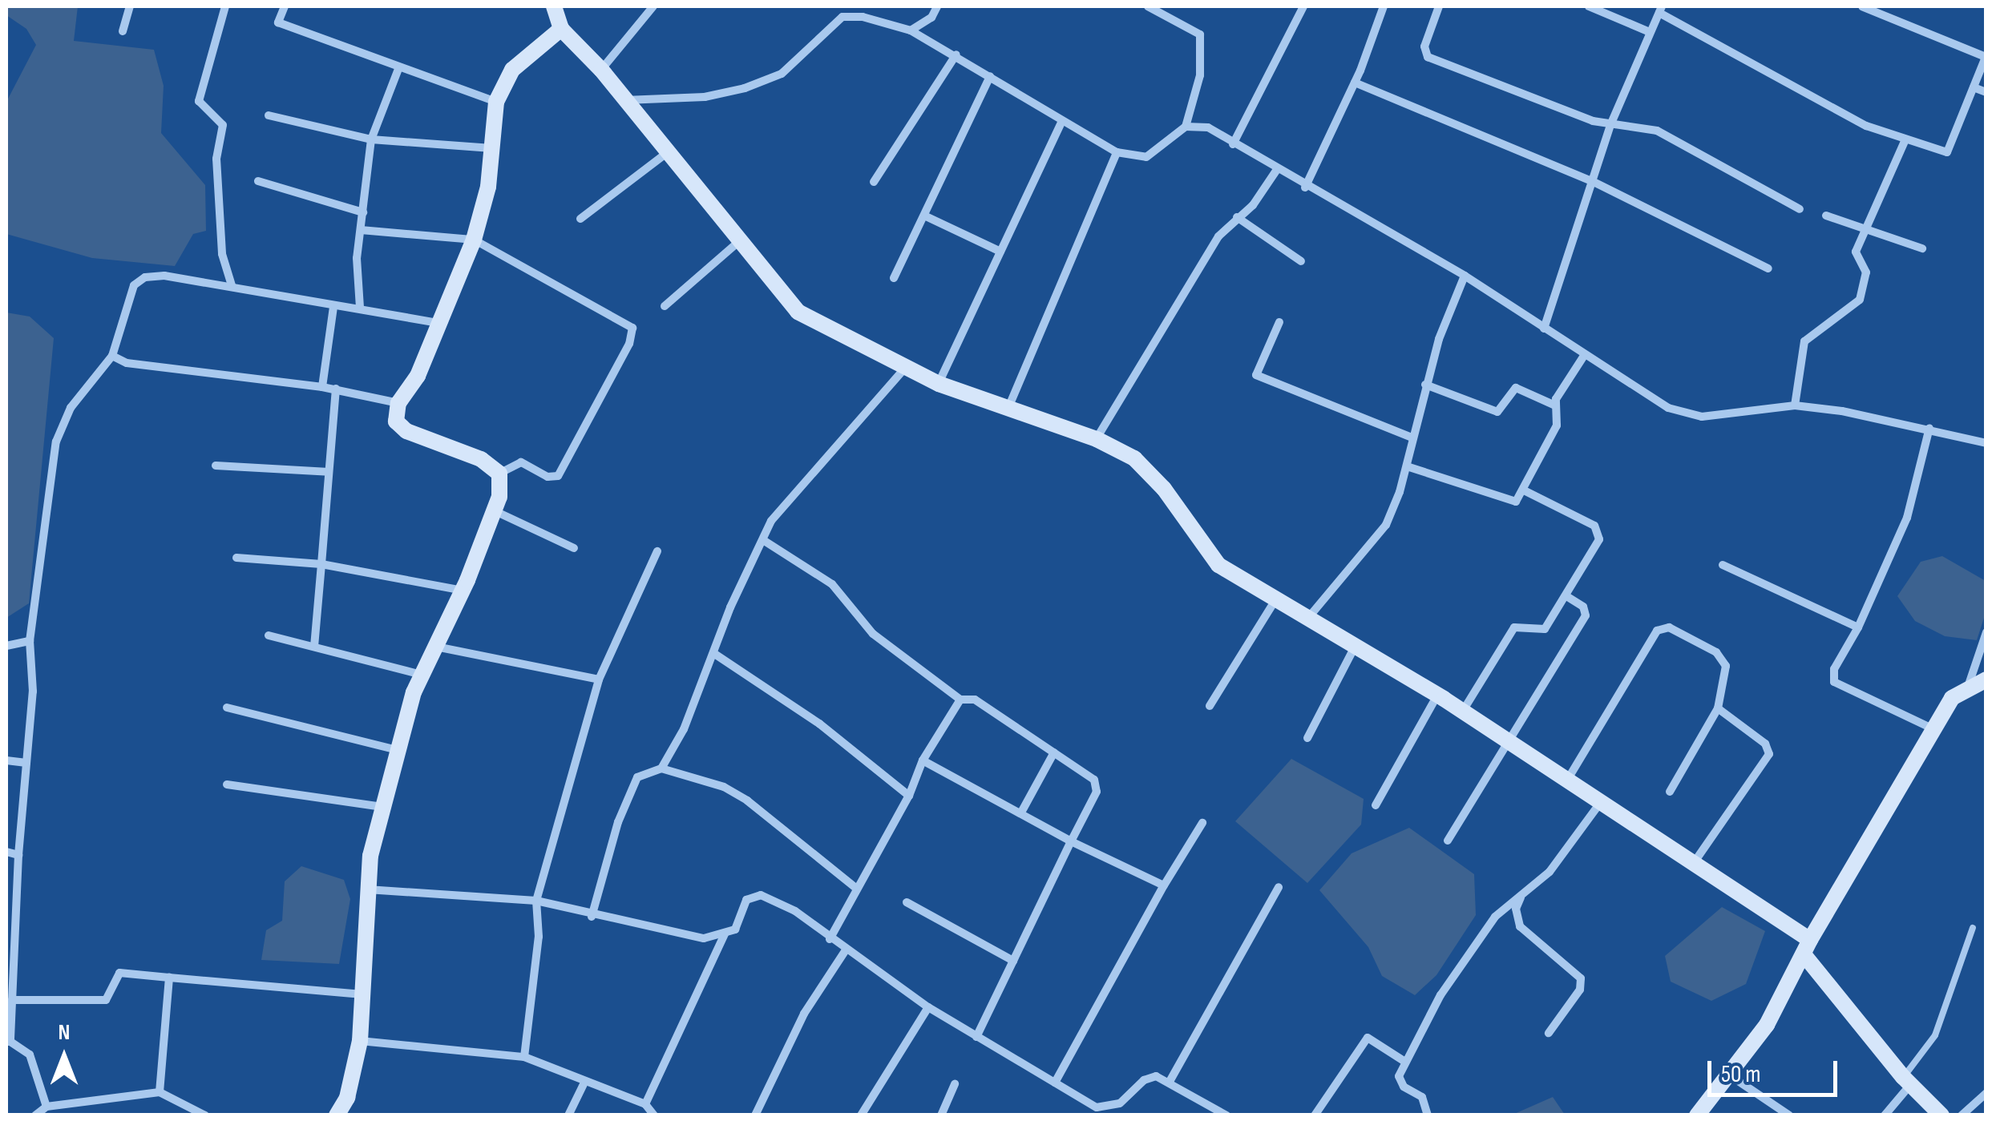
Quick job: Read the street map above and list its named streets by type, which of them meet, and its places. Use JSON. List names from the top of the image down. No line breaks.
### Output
{"scale_bar":"50 m","north":"top"}
